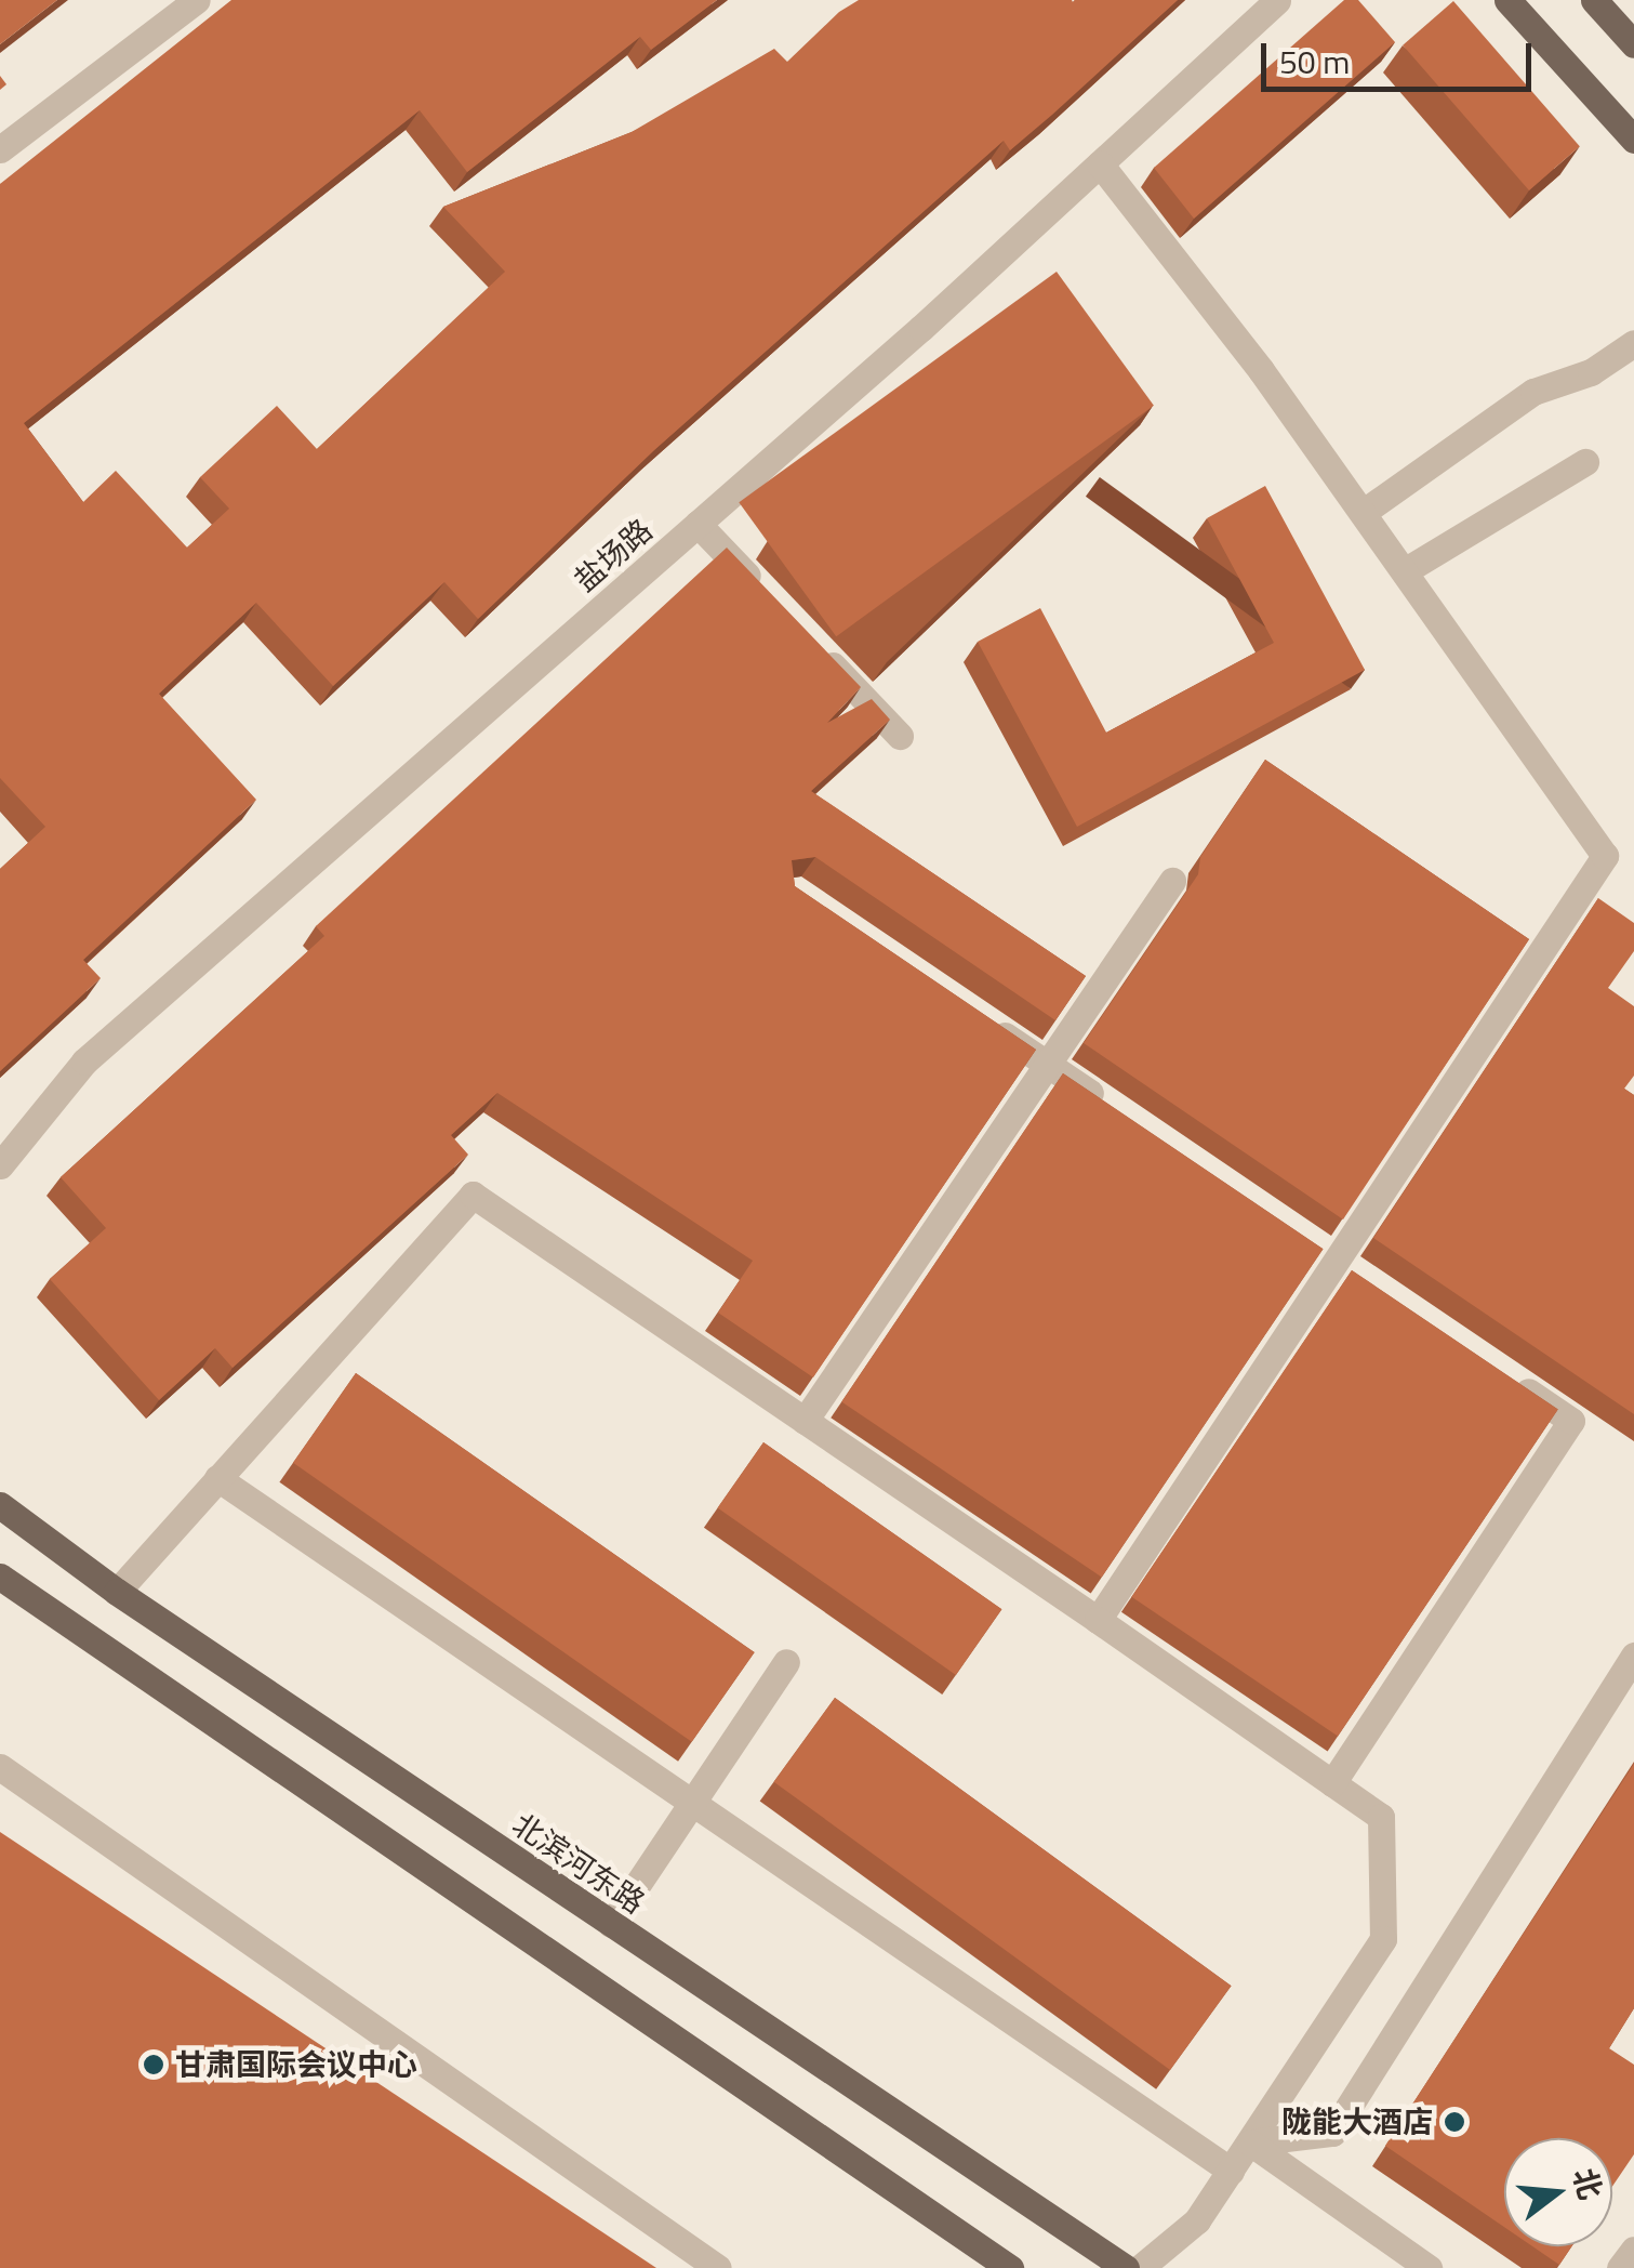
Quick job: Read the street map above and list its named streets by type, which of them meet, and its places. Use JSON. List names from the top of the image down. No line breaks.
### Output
{"streets":{"main road":["北滨河东路"],"street":["盐场路"]},"places":["甘肃国际会议中心","陇能大酒店"],"scale_bar":"50 m","north":"right"}
